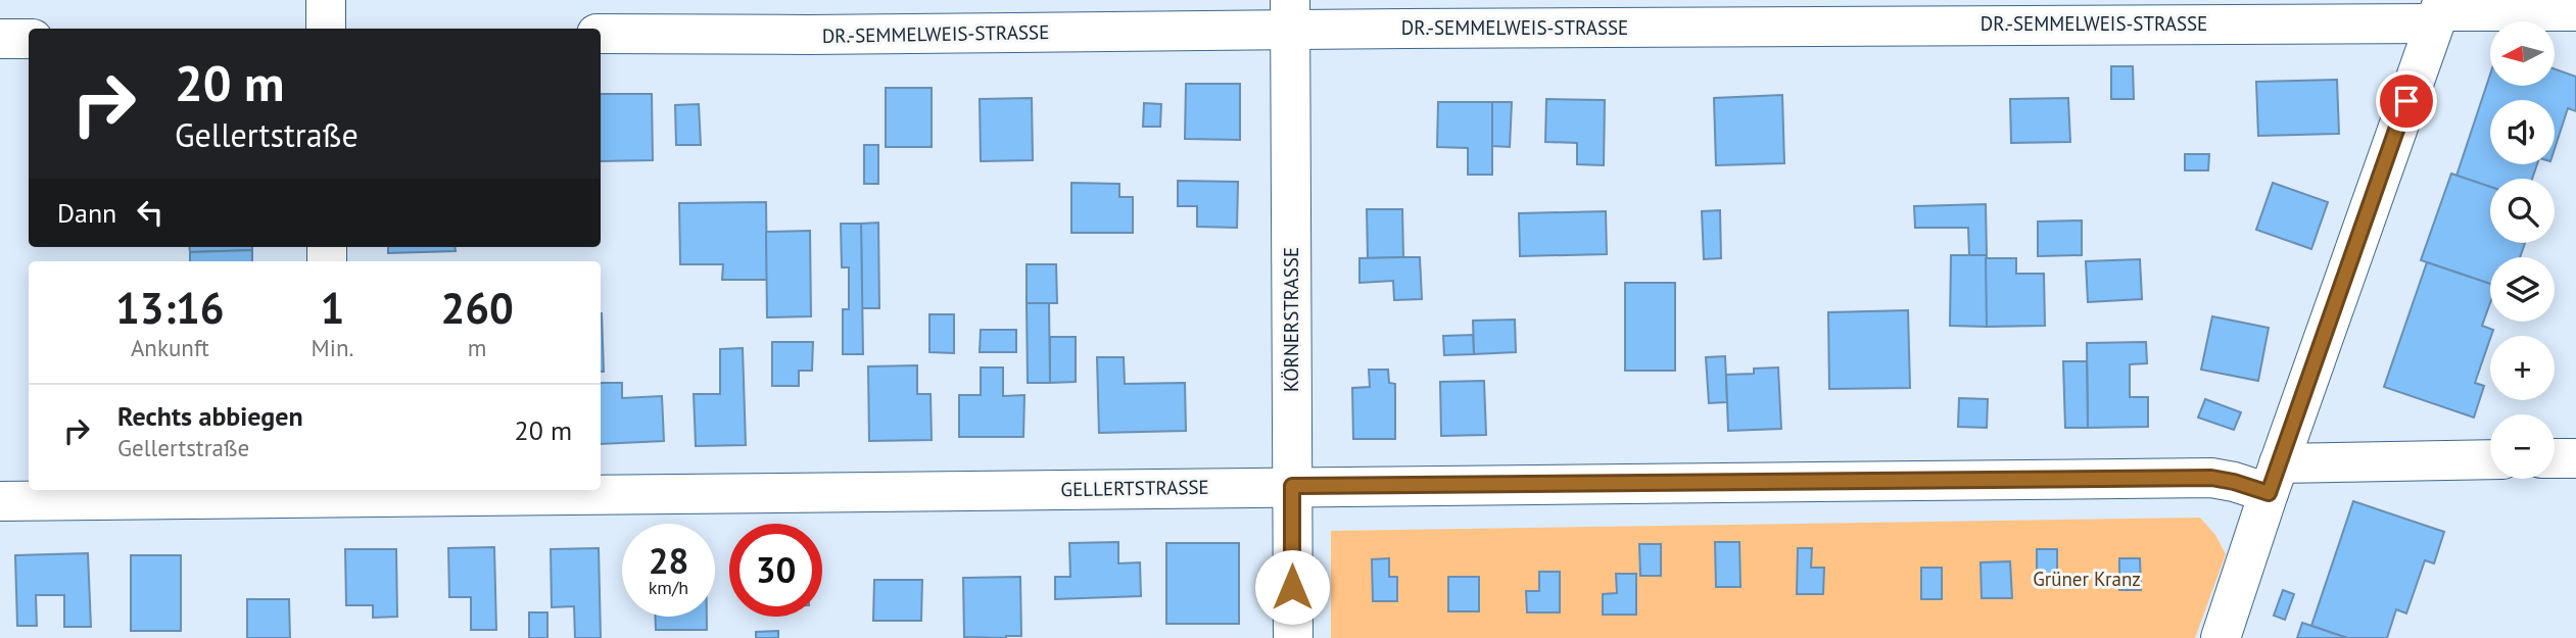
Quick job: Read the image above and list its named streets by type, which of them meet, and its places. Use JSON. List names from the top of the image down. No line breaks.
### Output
{"streets":{"street":["DR.-SEMMELWEIS-STRASSE","KÖRNERSTRASSE","GELLERTSTRASSE"]},"crossings":[["DR.-SEMMELWEIS-STRASSE","KÖRNERSTRASSE"],["KÖRNERSTRASSE","GELLERTSTRASSE"]],"parks":["Grüner Kranz"],"north":"left","page":{"map_buttons":["+","−"],"turn":["20 m","Gellertstraße"],"then":"Dann","eta":["13:16","Ankunft","1","Min.","260","m"],"list":[{"name":"Rechts abbiegen","note":"Gellertstraße","value":"20 m"}],"speed":"28 km/h","limit":"30"}}
